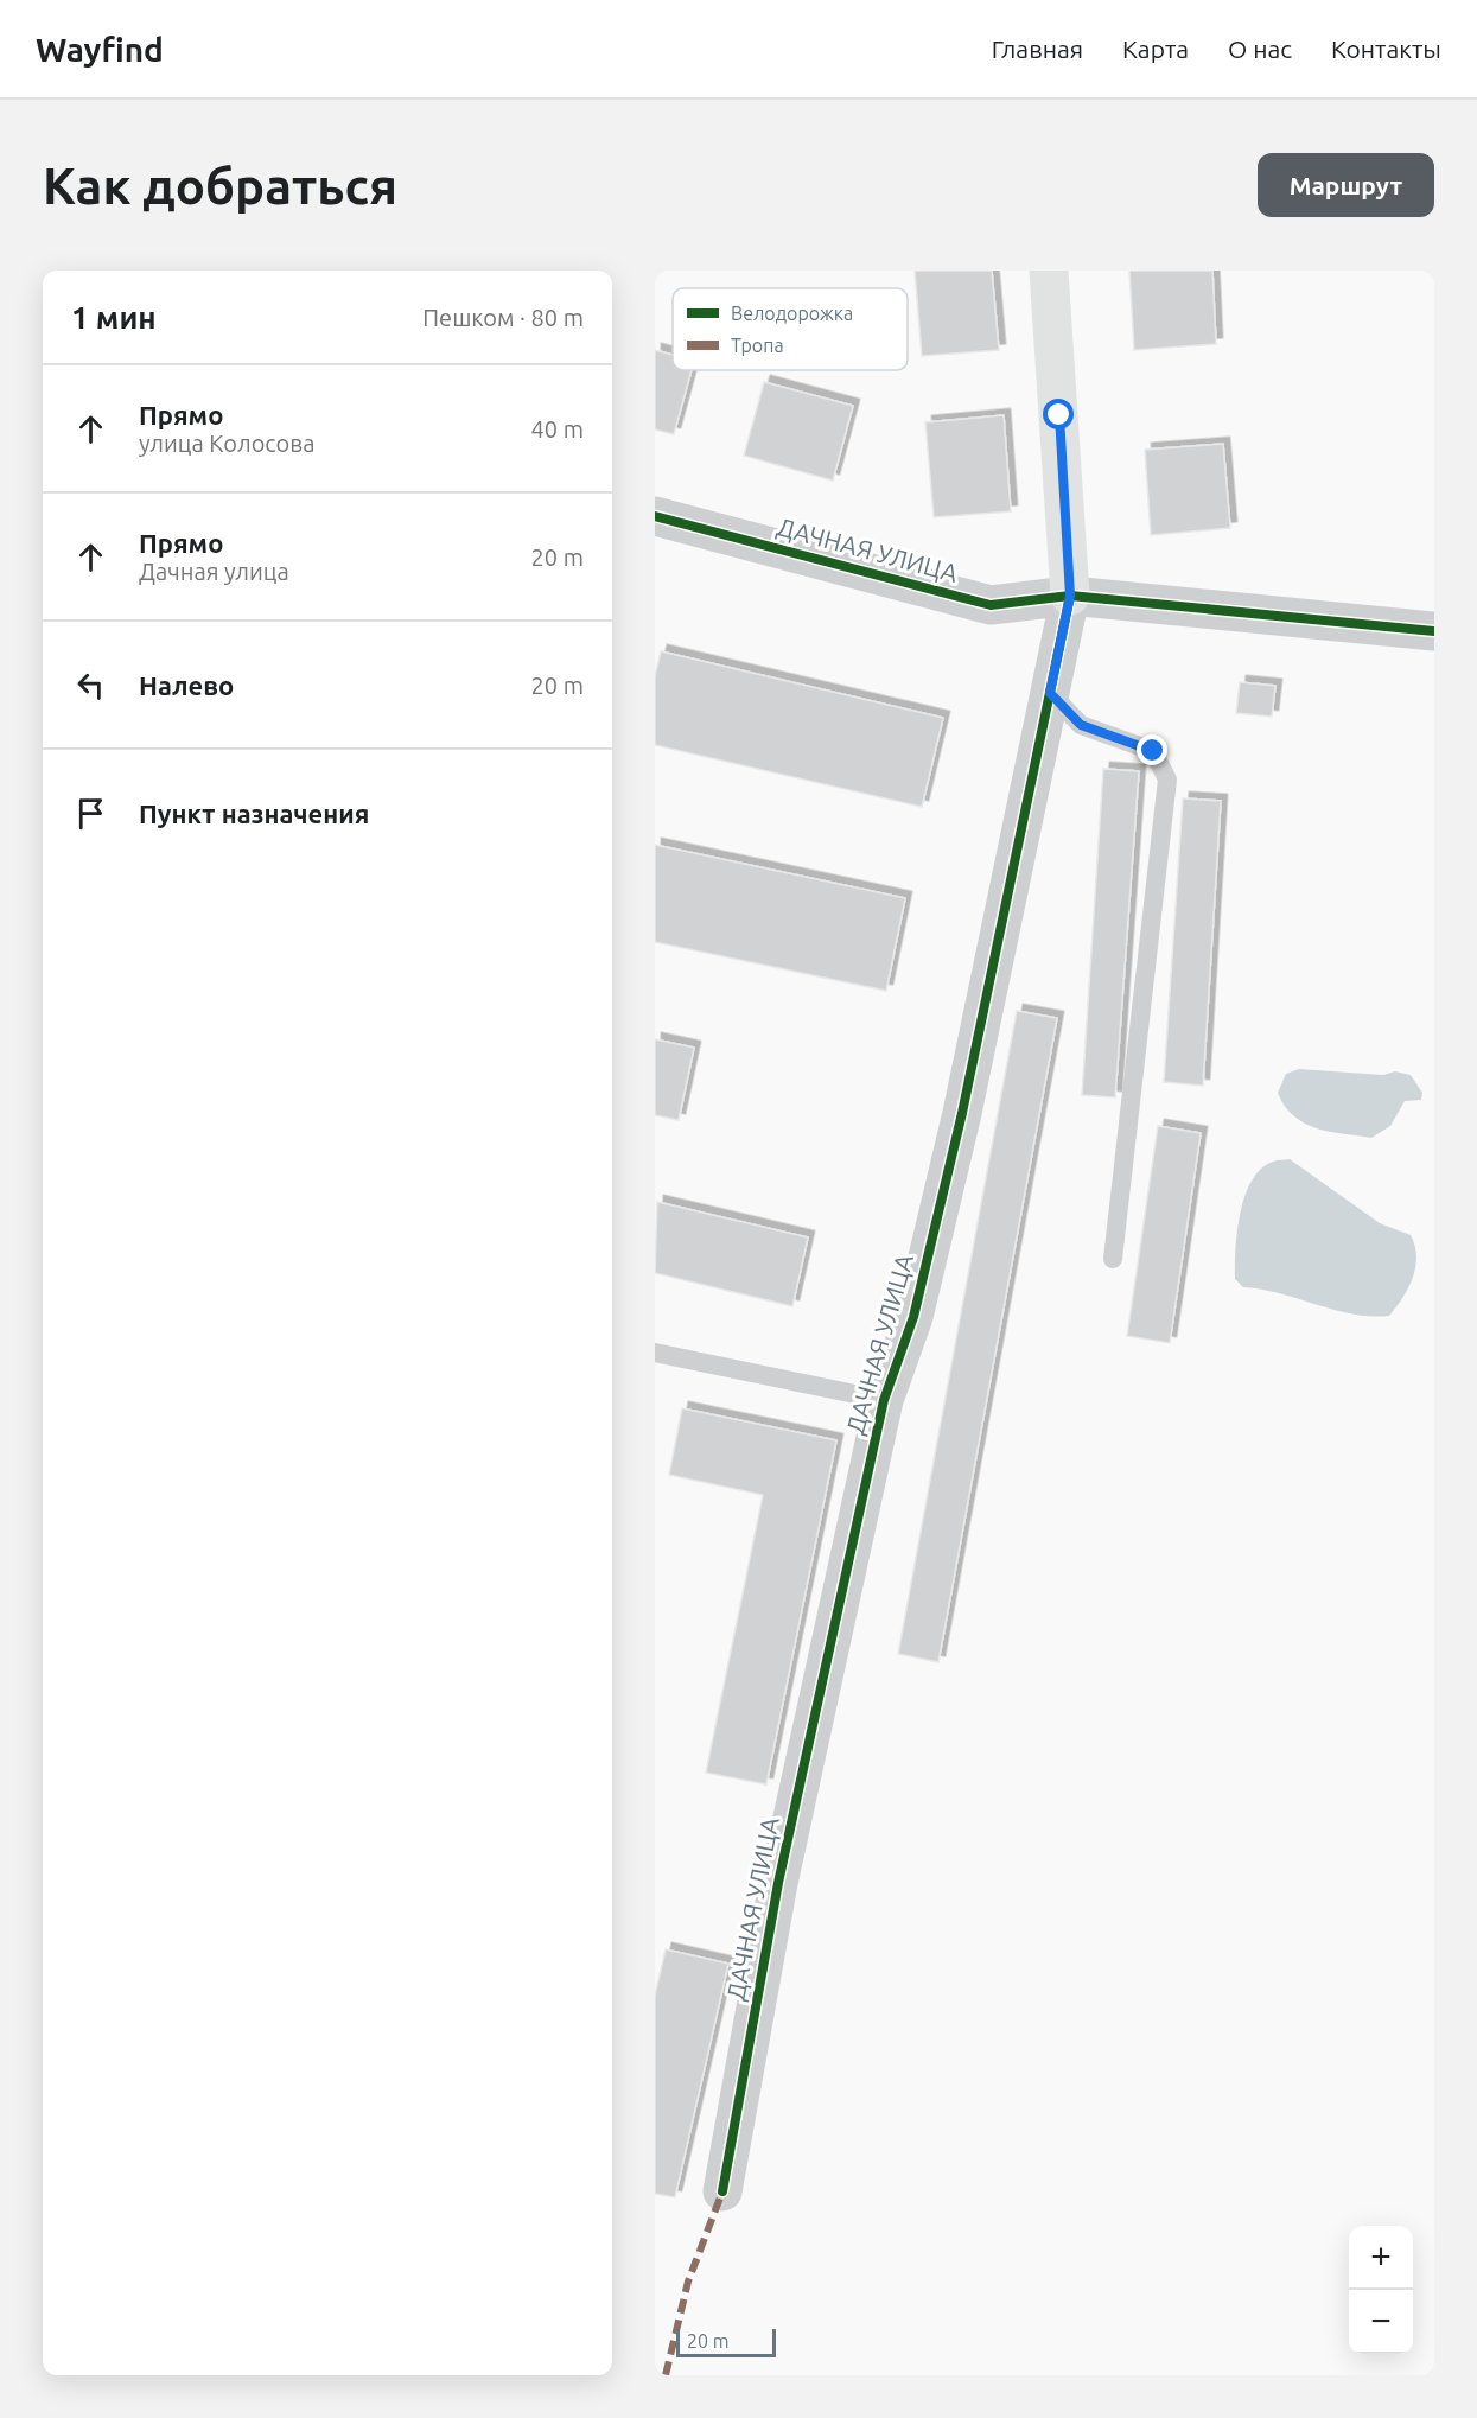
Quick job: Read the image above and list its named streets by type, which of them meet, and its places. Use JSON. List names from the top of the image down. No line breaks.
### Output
{"streets":{"street":["ДАЧНАЯ УЛИЦА"]},"legend":["Велодорожка","Тропа"],"scale_bar":"20 m","page":{"header":"Wayfind","nav":["Главная","Карта","О нас","Контакты"],"buttons":"Маршрут","title":"Как добраться","heading":["1 мин","Пешком · 80 m"],"list":[["Прямо","улица Колосова","40 m"],["Прямо","Дачная улица","20 m"],["Налево","20 m"],"Пункт назначения"],"map_buttons":["+","−"],"scale":"20 m"}}
